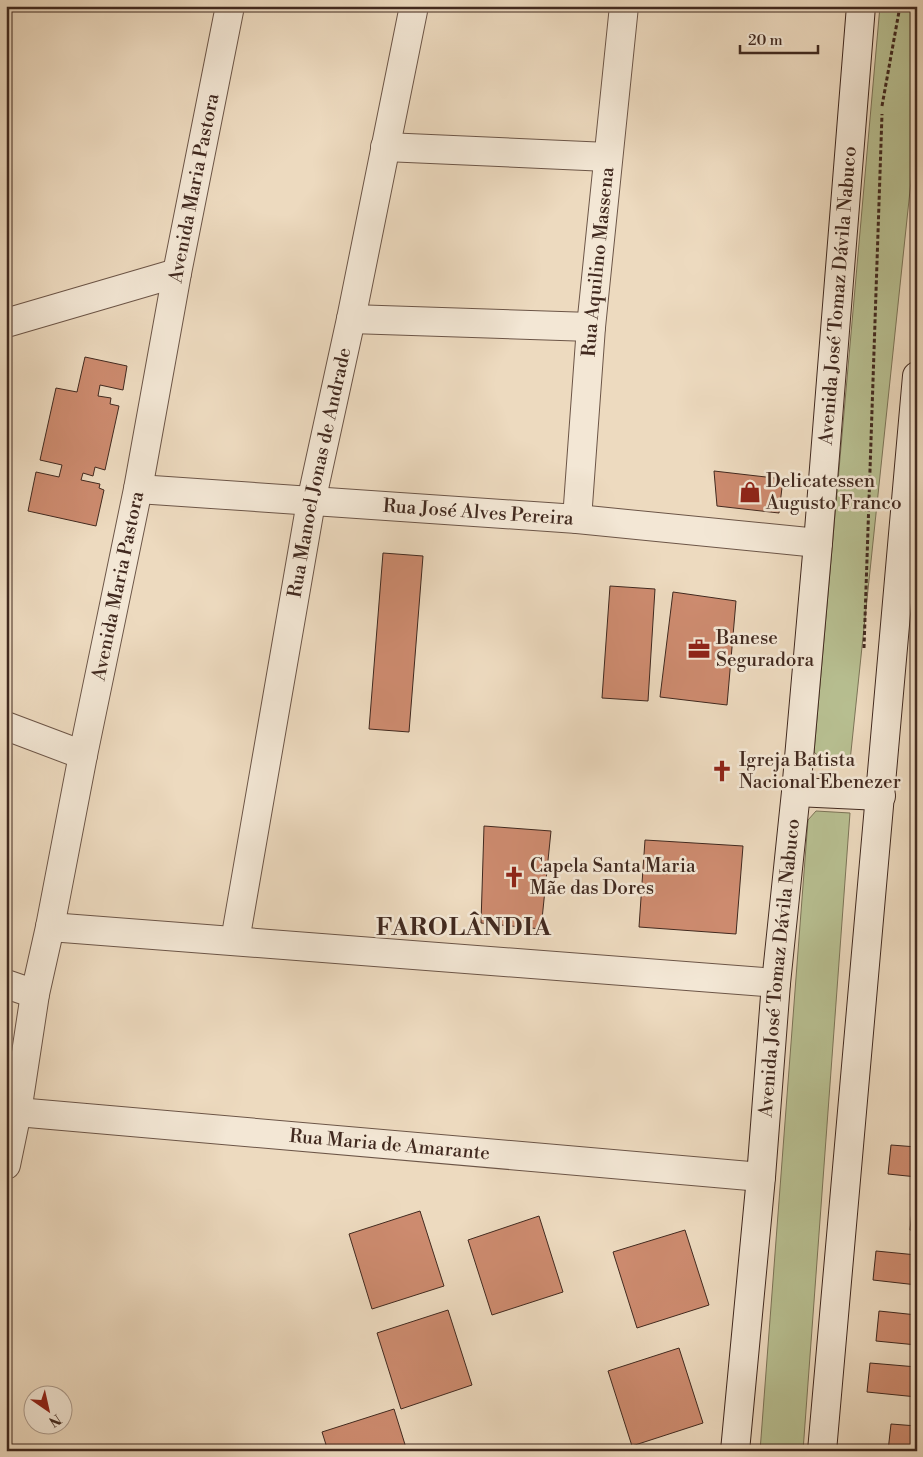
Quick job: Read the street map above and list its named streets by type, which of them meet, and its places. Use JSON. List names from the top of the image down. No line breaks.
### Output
{"streets":{"street":["Avenida Maria Pastora","Rua Aquilino Massena","Avenida José Tomaz Dávila Nabuco","Rua Manoel Jonas de Andrade","Rua José Alves Pereira","Rua Maria de Amarante"]},"crossings":[["Avenida Maria Pastora","Rua José Alves Pereira"],["Avenida Maria Pastora","Rua Maria de Amarante"],["Rua Aquilino Massena","Rua José Alves Pereira"],["Avenida José Tomaz Dávila Nabuco","Rua José Alves Pereira"],["Avenida José Tomaz Dávila Nabuco","Rua Maria de Amarante"],["Rua Manoel Jonas de Andrade","Rua José Alves Pereira"]],"districts":["FAROLÂNDIA"],"places":{"shop":["Delicatessen Augusto Franco"],"office":["Banese Seguradora"],"church":["Igreja Batista Nacional Ebenezer","Capela Santa Maria Mãe das Dores"]},"scale_bar":"20 m","north":"bottom right"}
